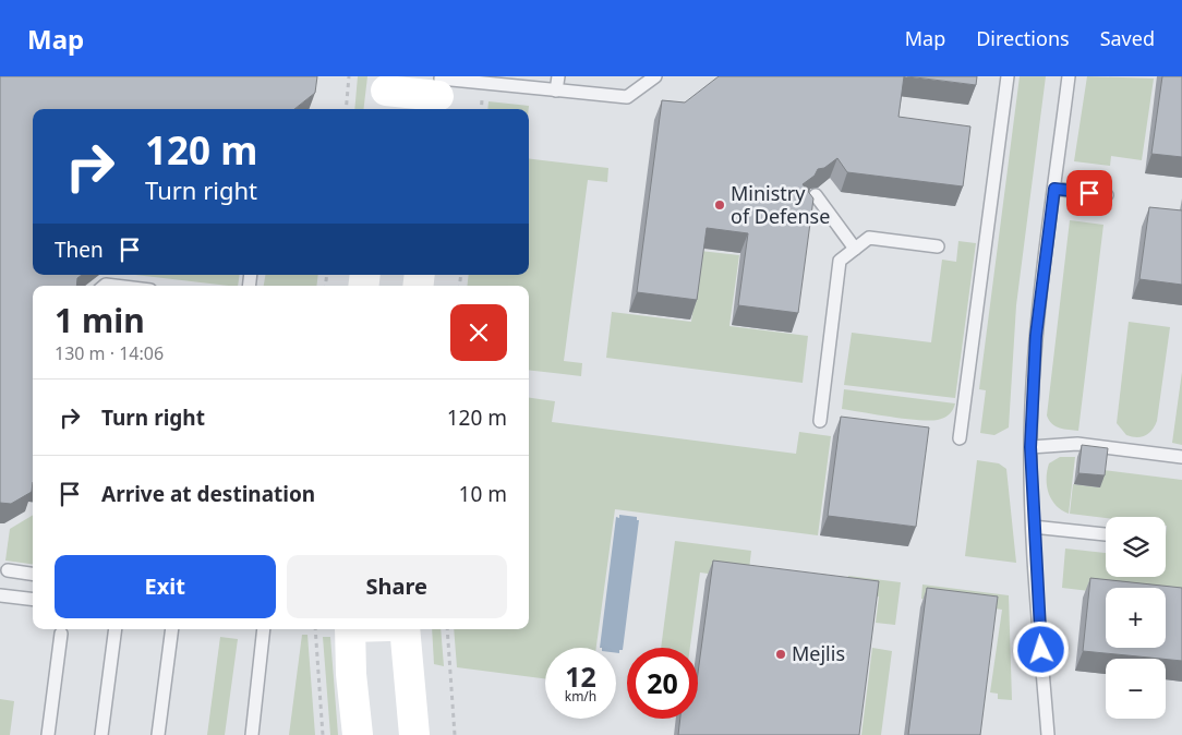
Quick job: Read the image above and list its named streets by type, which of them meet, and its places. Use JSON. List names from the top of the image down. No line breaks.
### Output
{"places":["Ministry of Defense","Mejlis"],"page":{"header":"Map","nav":["Map","Directions","Saved"],"turn":["120 m","Turn right"],"then":"Then","heading":["1 min","130 m · 14:06"],"list":[{"name":"Turn right","value":"120 m"},{"name":"Arrive at destination","value":"10 m"}],"map_buttons":["+","−"],"buttons":["Exit","Share"],"speed":"12 km/h","limit":"20"}}
